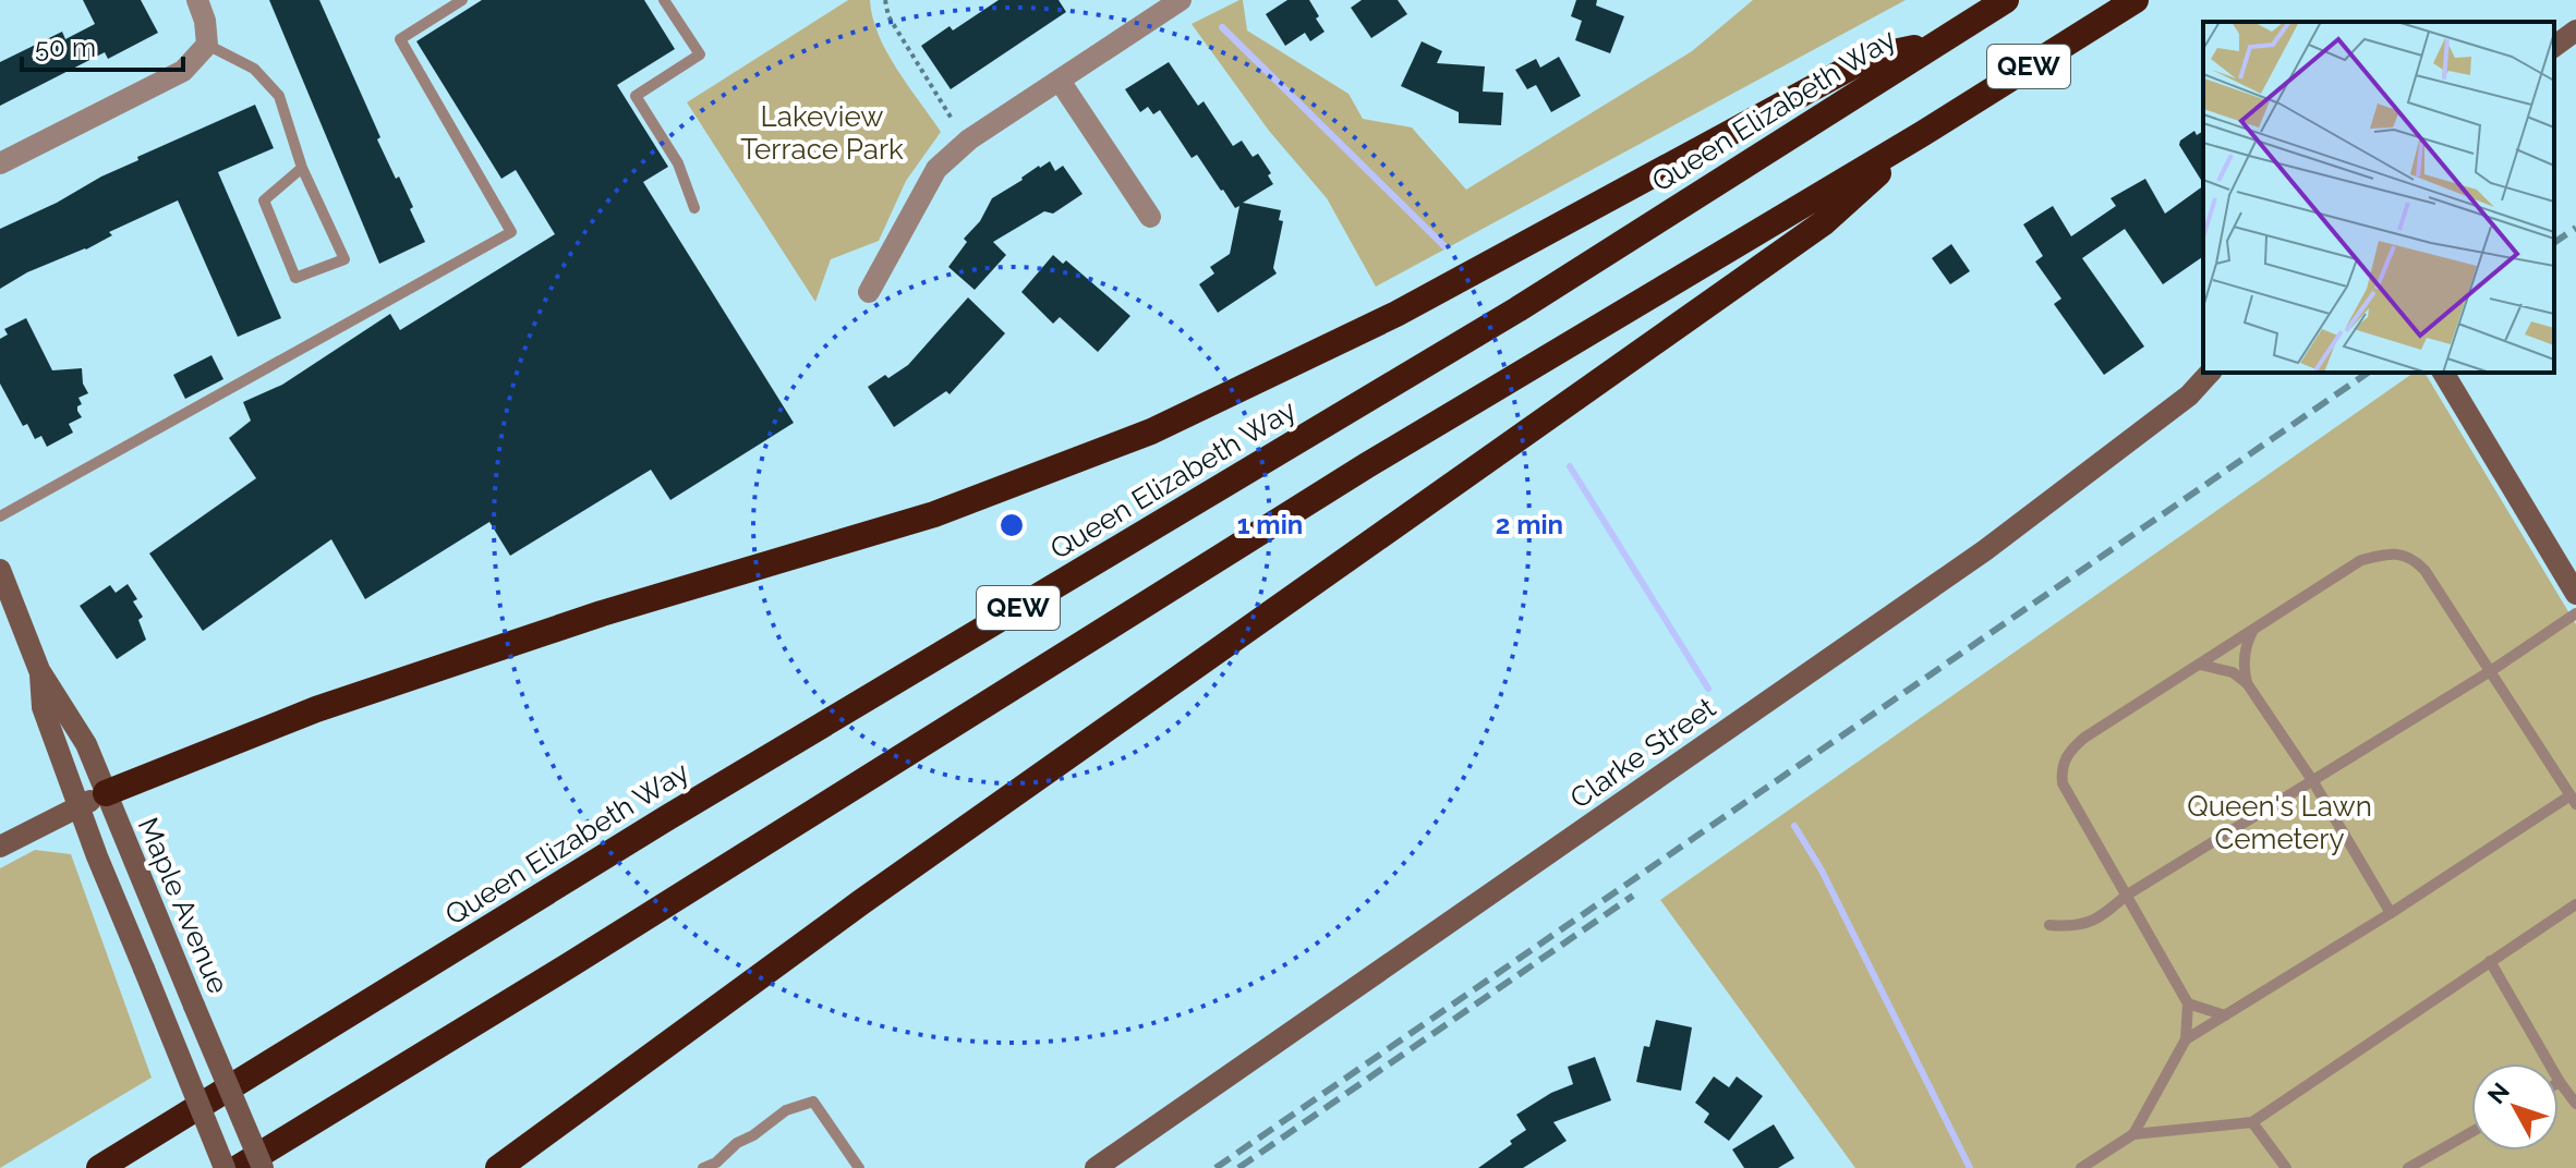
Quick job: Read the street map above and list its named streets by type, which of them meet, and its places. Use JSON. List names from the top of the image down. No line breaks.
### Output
{"streets":{"highway":["QEW","Queen Elizabeth Way"],"street":["Clarke Street","Maple Avenue"]},"parks":["Lakeview Terrace Park","Queen's Lawn Cemetery"],"scale_bar":"50 m","north":"top left","rings":["1 min","2 min"]}
